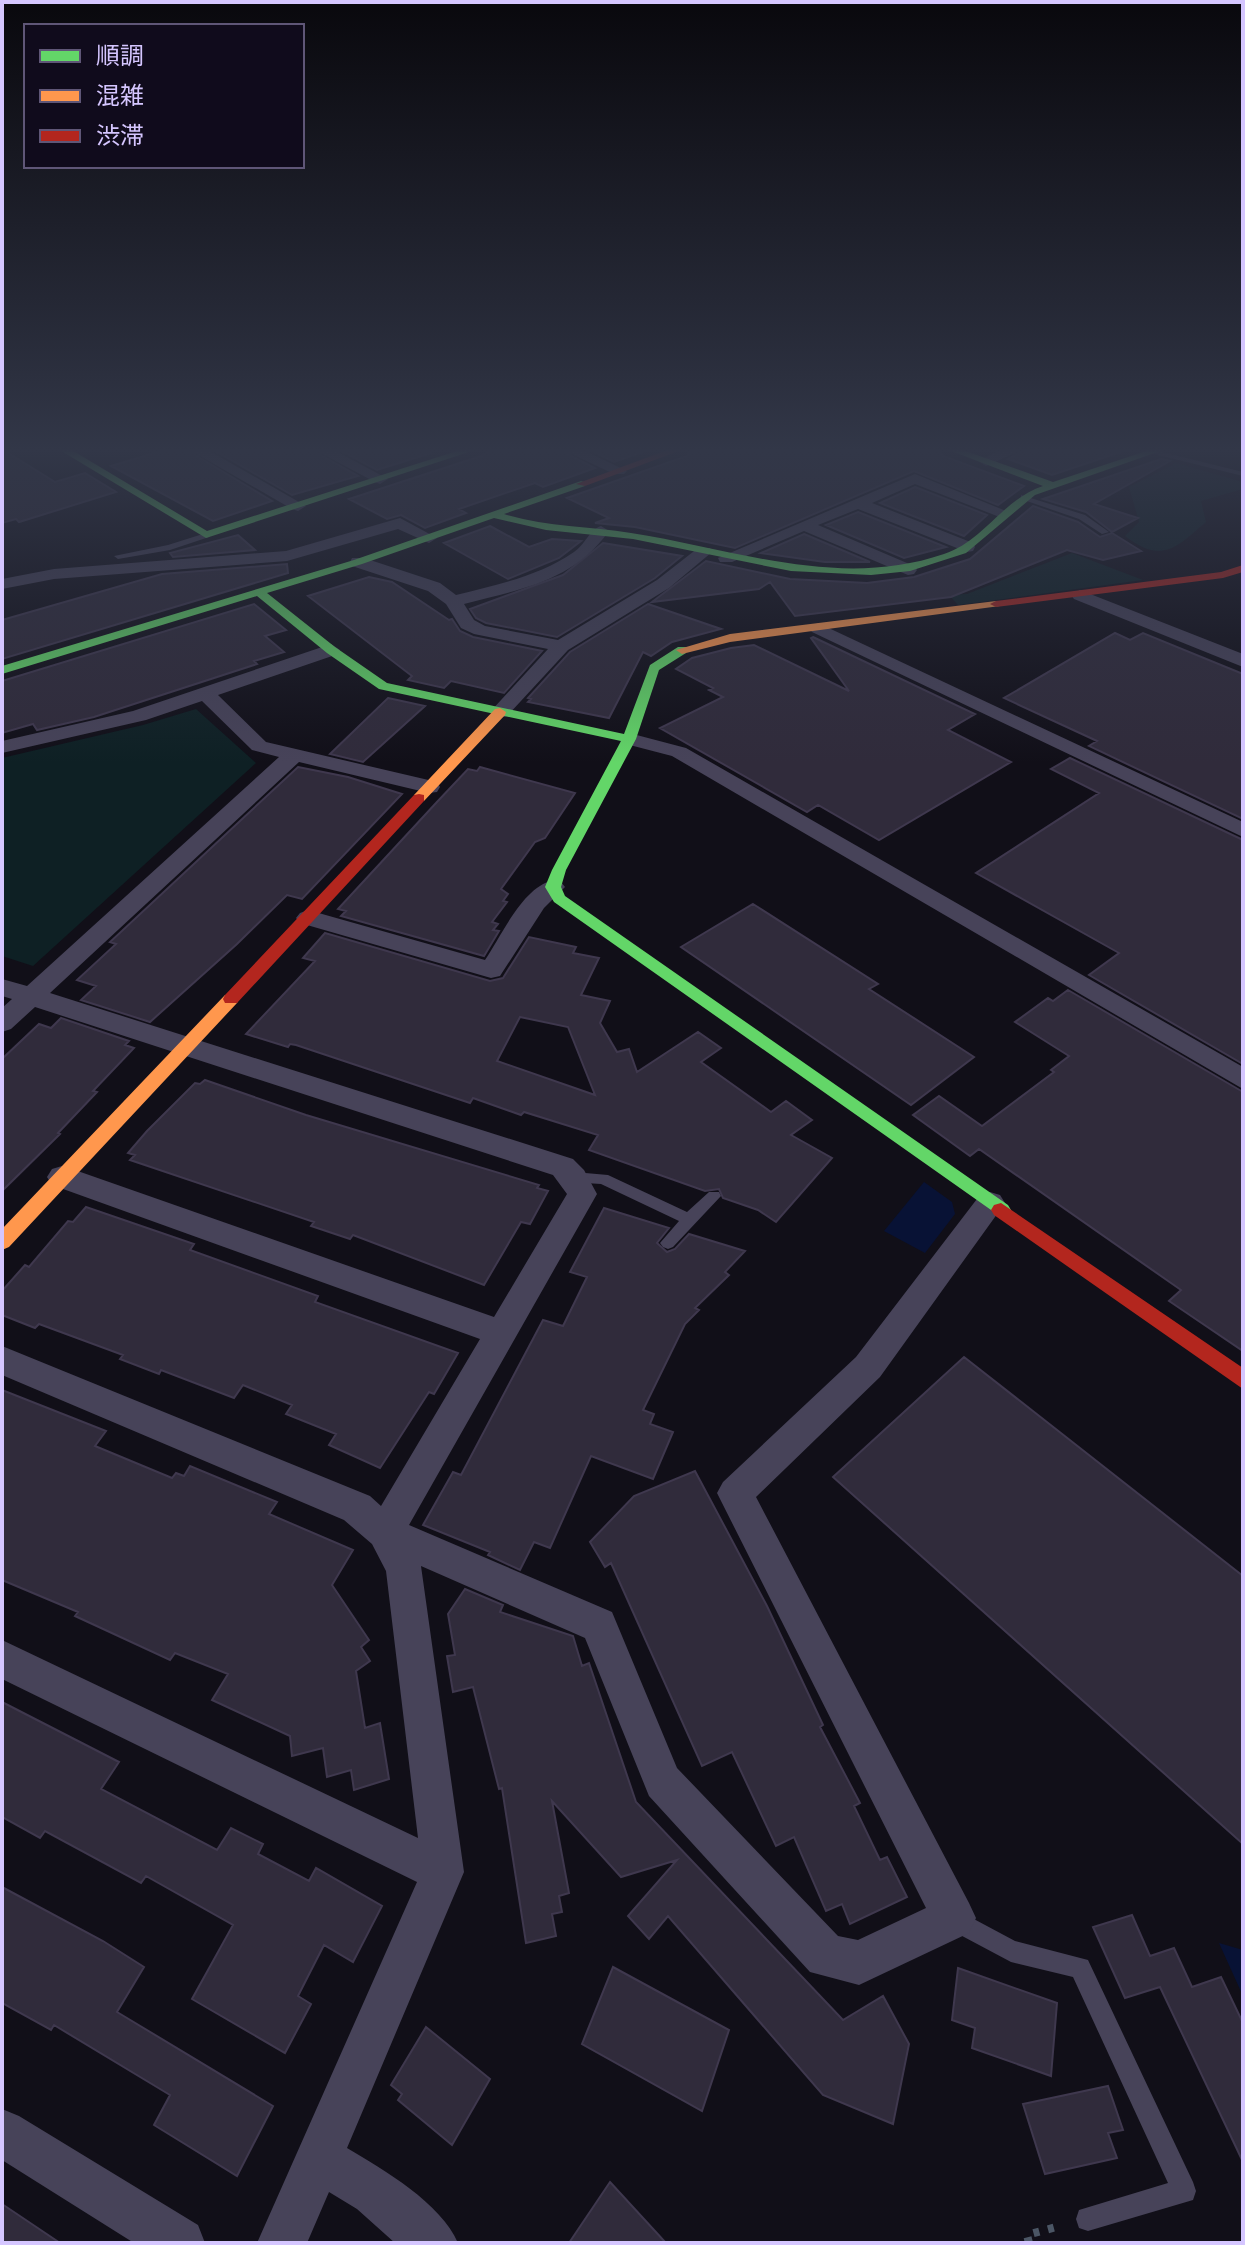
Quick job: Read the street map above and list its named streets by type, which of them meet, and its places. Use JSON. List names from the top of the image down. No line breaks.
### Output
{"legend":["順調","混雑","渋滞"]}
